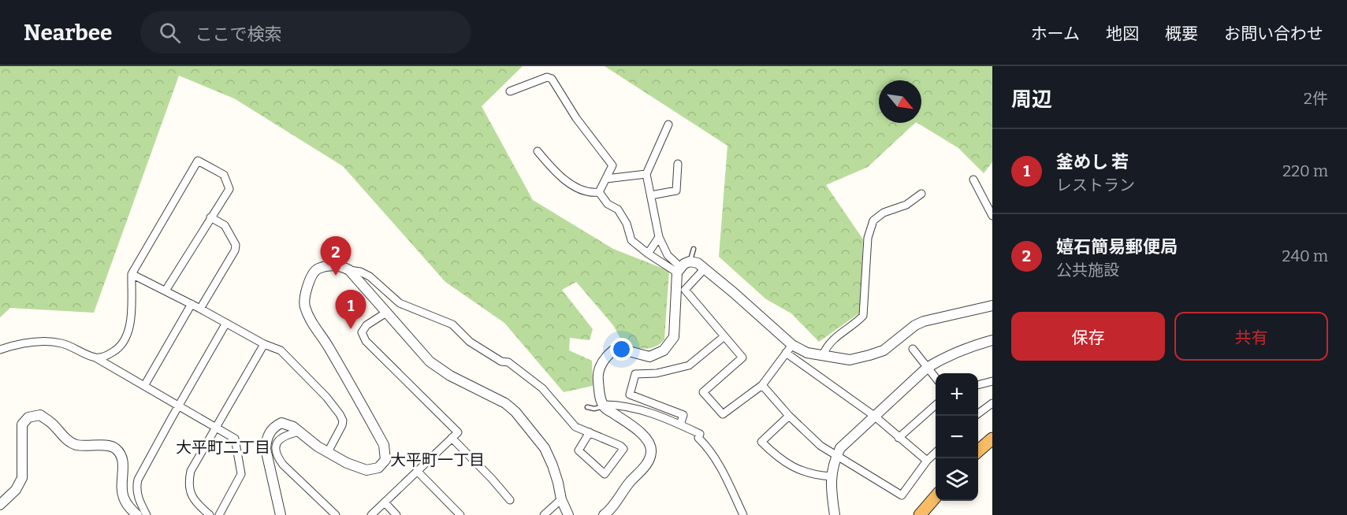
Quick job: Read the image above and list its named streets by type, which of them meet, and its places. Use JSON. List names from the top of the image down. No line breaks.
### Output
{"districts":["大平町二丁目","大平町一丁目"],"north":"bottom right","page":{"header":"Nearbee","search":"ここで検索","nav":["ホーム","地図","概要","お問い合わせ"],"heading":["周辺","2件"],"list":[{"mark":"1","name":"釜めし 若","note":"レストラン","value":"220 m"},{"mark":"2","name":"嬉石簡易郵便局","note":"公共施設","value":"240 m"}],"pins":["2","1"],"buttons":["保存","共有"],"map_buttons":["+","−"]}}
